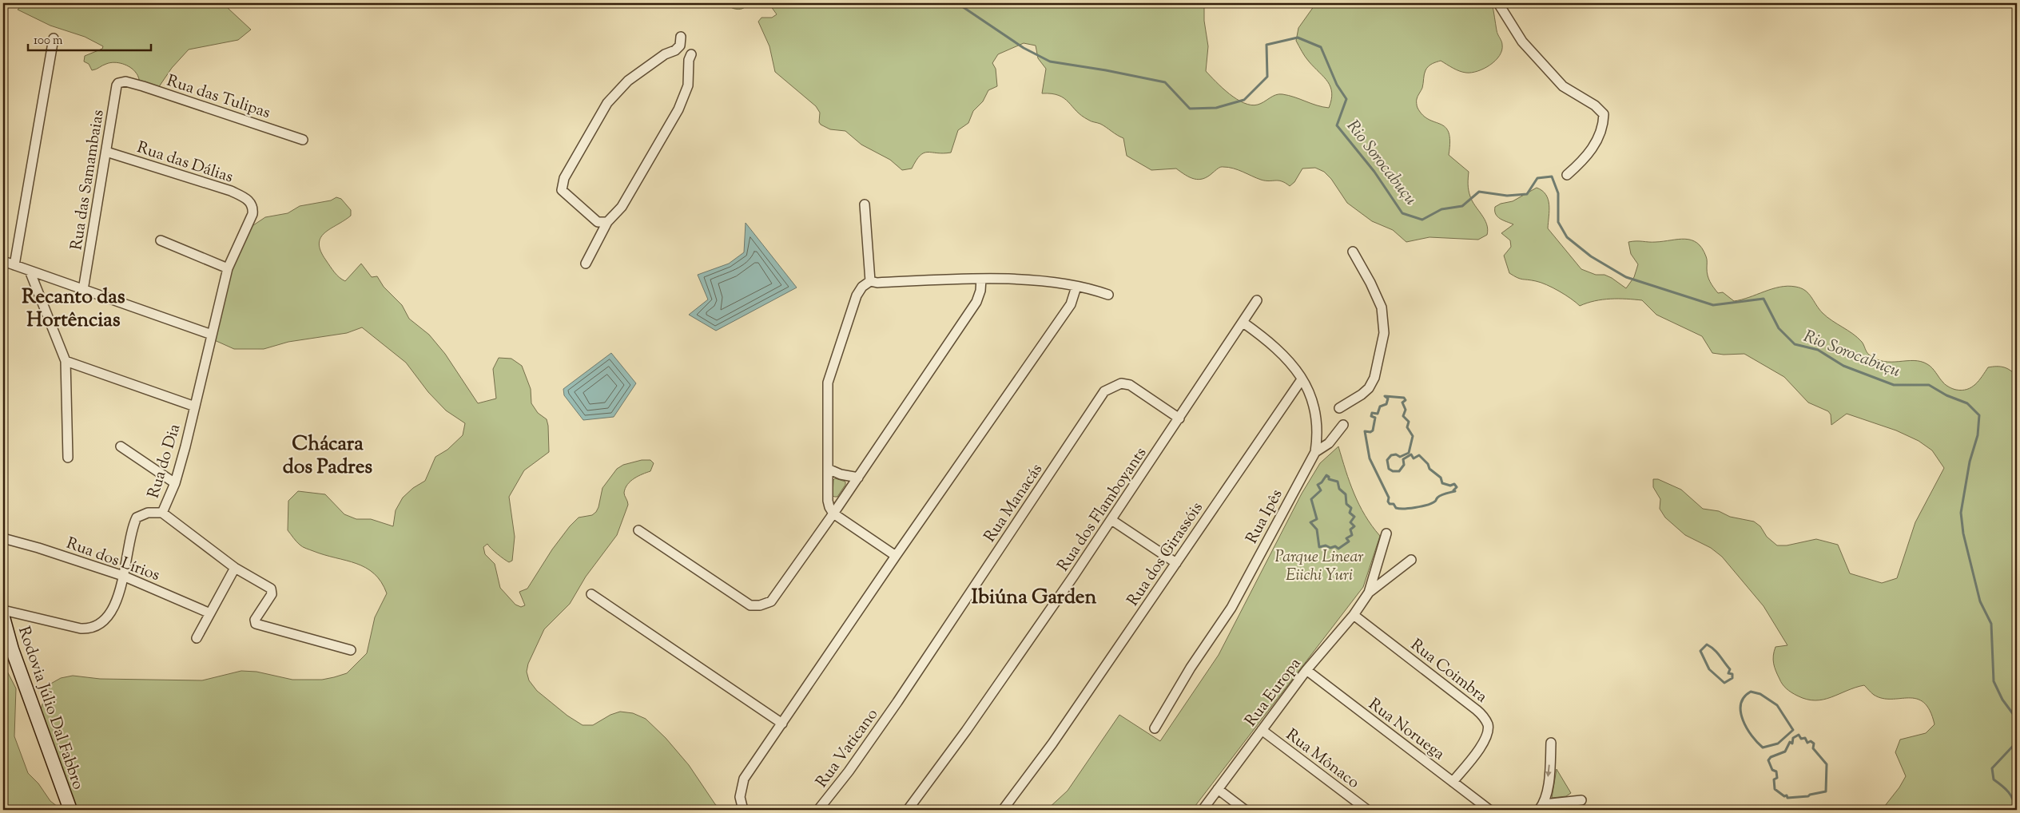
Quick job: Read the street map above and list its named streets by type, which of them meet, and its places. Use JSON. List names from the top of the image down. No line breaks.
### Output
{"streets":{"main road":["Rodovia Júlio Dal Fabbro"],"street":["Rua das Tulipas","Rua das Dálias","Rua das Samambaias","Rua do Dia","Rua Manacás","Rua dos Flamboyants","Rua Ipês","Rua dos Girassóis","Rua dos Lírios","Rua Coimbra","Rua Europa","Rua Noruega","Rua Vaticano","Rua Mônaco"]},"crossings":[["Rua das Tulipas","Rua das Samambaias"],["Rua das Dálias","Rua das Samambaias"],["Rua das Dálias","Rua do Dia"],["Rua Manacás","Rua dos Flamboyants"],["Rua Manacás","Rua Vaticano"],["Rua dos Flamboyants","Rua Ipês"],["Rua Ipês","Rua dos Girassóis"],["Rua Coimbra","Rua Europa"],["Rua Coimbra","Rua Noruega"],["Rua Europa","Rua Noruega"],["Rua Europa","Rua Mônaco"]],"districts":["Recanto das Hortências","Chácara dos Padres","Ibiúna Garden"],"water":["Rio Sorocabuçu"],"parks":["Parque Linear Eiichi Yuri"],"scale_bar":"100 m"}
